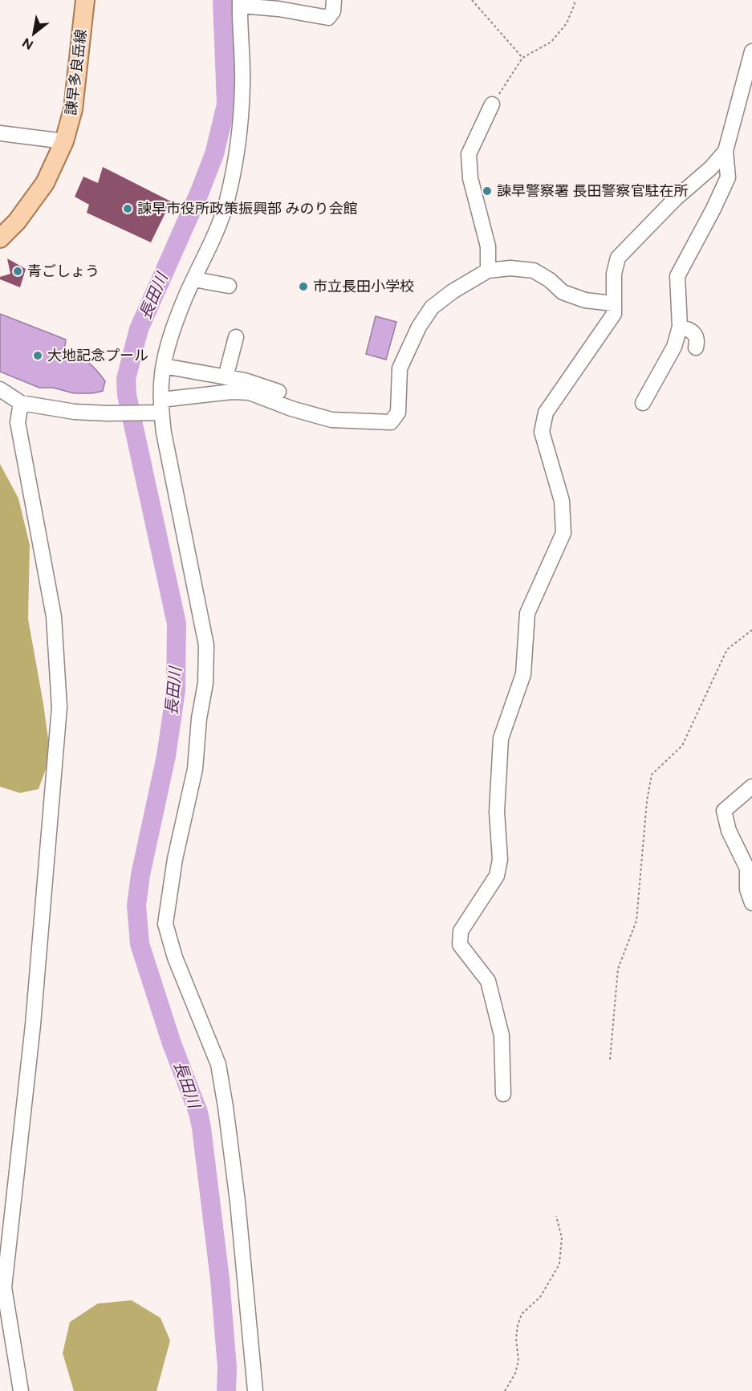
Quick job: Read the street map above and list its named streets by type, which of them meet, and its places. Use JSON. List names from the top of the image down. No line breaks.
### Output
{"streets":{"main road":["諫早多良岳線"]},"water":["長田川"],"places":["諫早警察署 長田警察官駐在所","諫早市役所政策振興部 みのり会館","青ごしょう","市立長田小学校","大地記念プール"],"north":"bottom left"}
